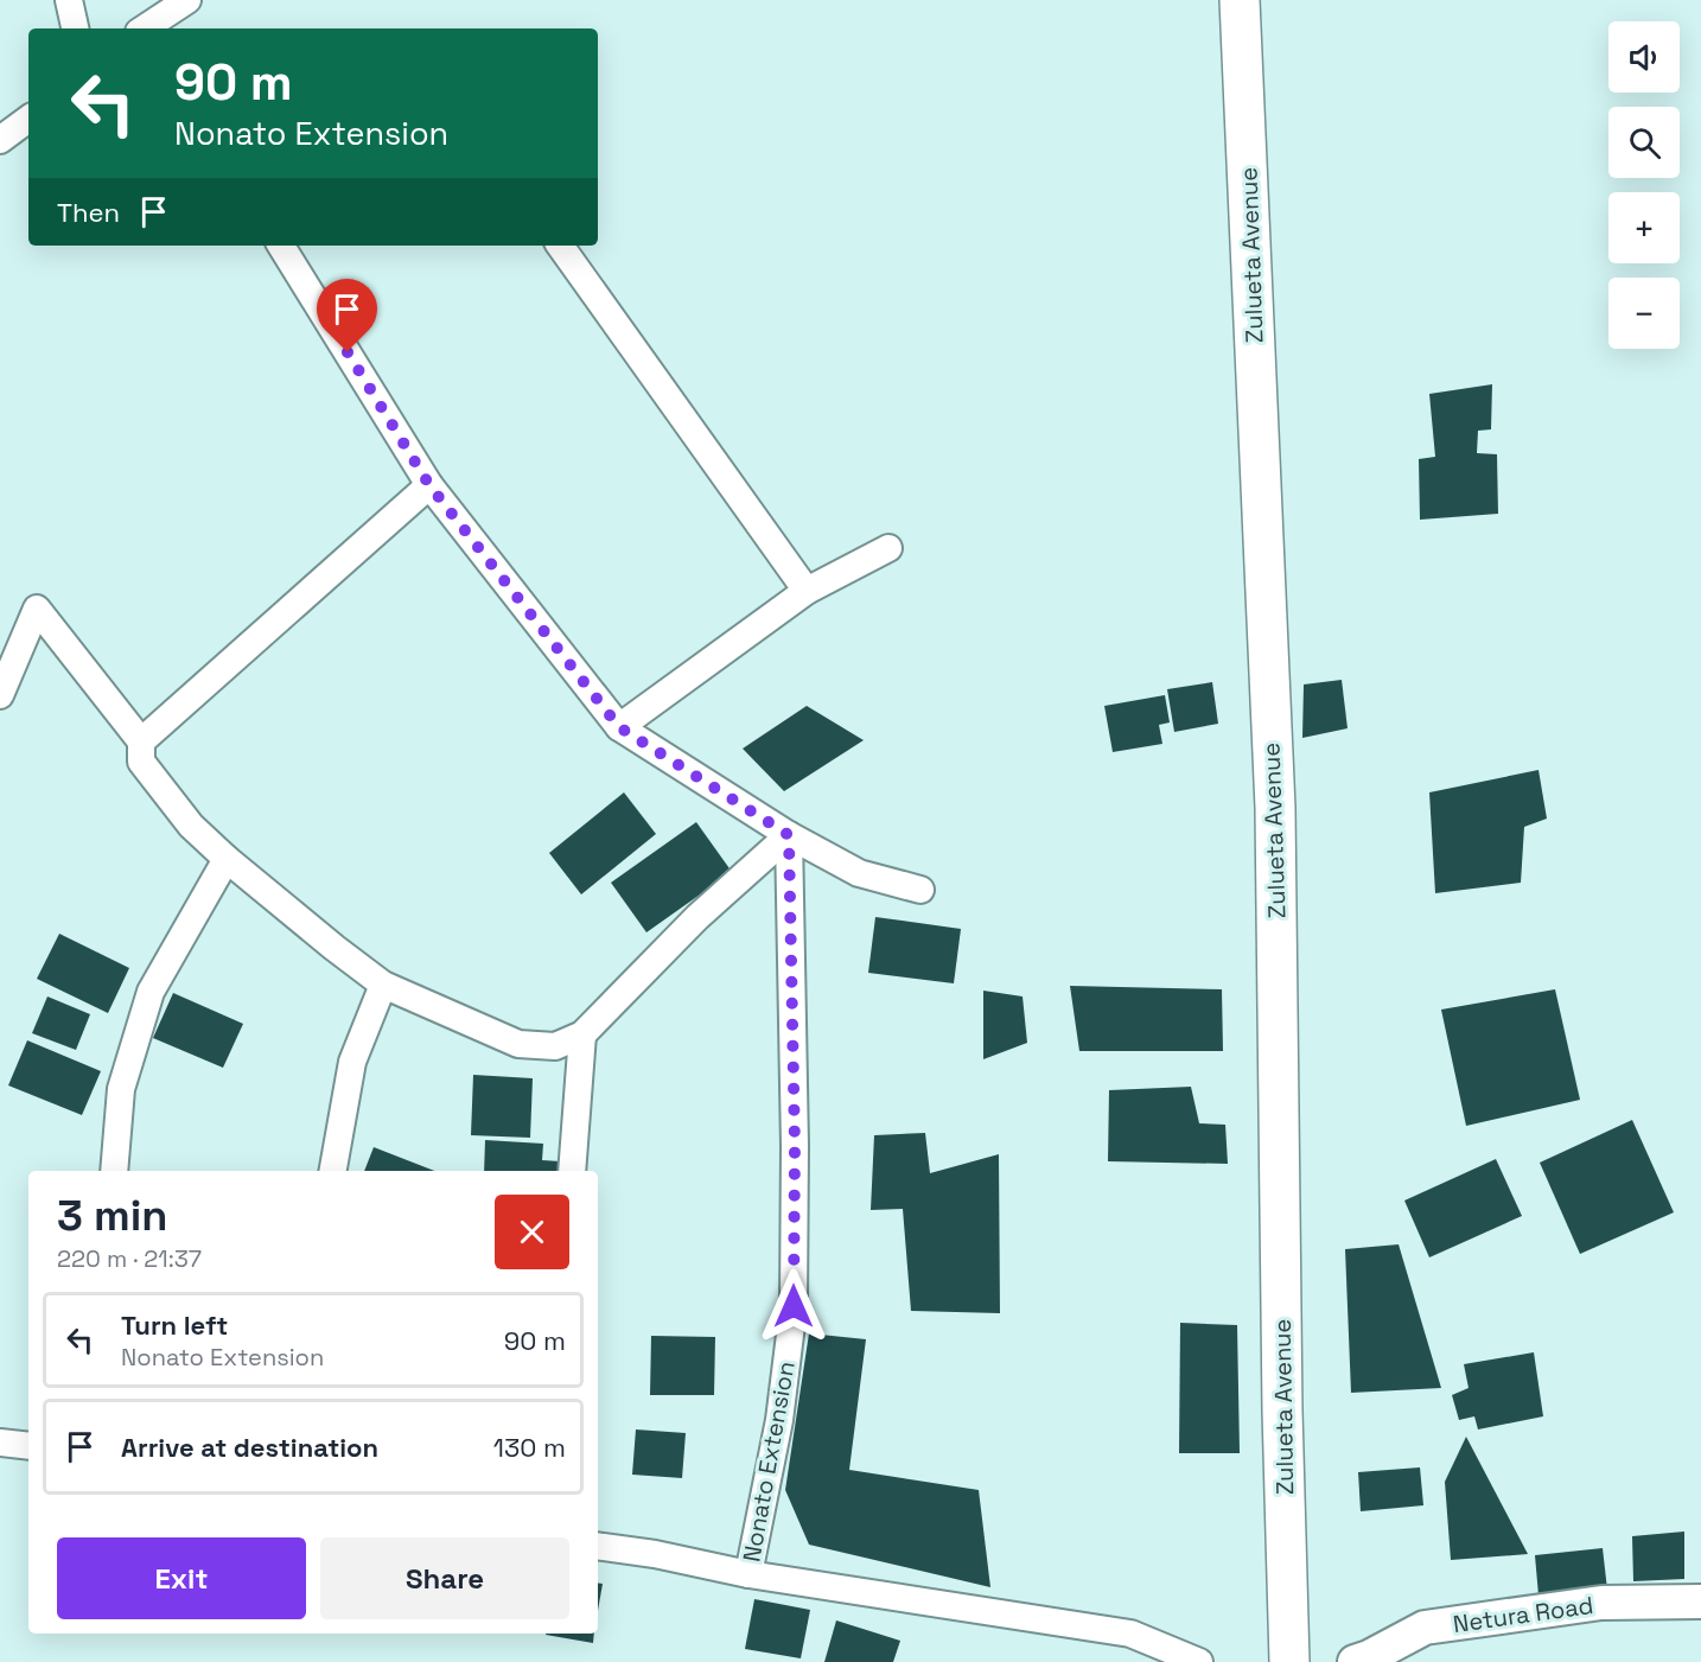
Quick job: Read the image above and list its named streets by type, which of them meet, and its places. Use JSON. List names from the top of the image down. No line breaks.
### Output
{"streets":{"main road":["Zulueta Avenue"],"street":["Nonato Extension","Netura Road"]},"page":{"map_buttons":["+","−"],"turn":["90 m","Nonato Extension"],"then":"Then","heading":["3 min","220 m · 21:37"],"list":[{"name":"Turn left","note":"Nonato Extension","value":"90 m"},{"name":"Arrive at destination","value":"130 m"}],"buttons":["Exit","Share"]}}
